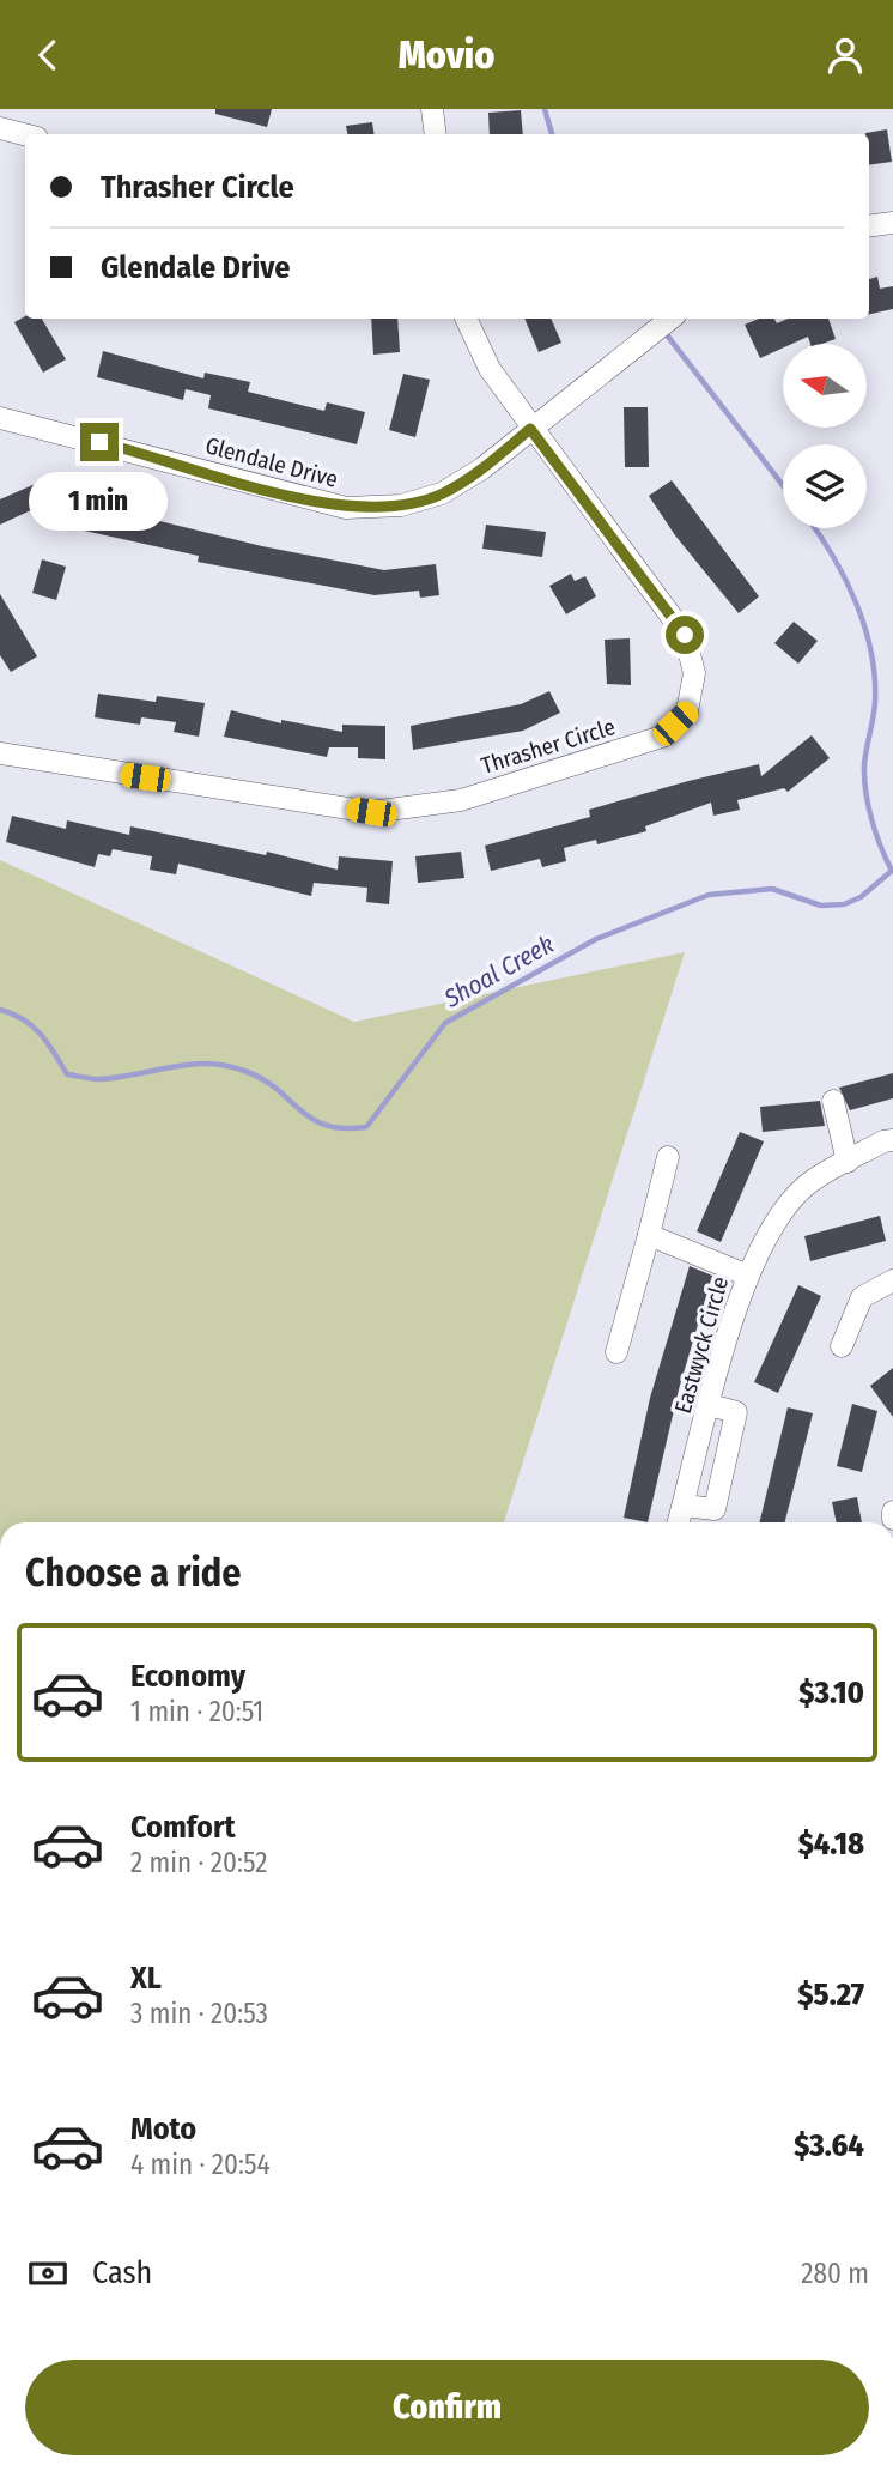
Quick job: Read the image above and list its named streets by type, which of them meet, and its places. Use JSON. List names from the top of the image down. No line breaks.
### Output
{"streets":{"street":["Glendale Drive","Thrasher Circle","Eastwyck Circle"]},"crossings":[["Glendale Drive","Thrasher Circle"]],"water":["Shoal Creek"],"north":"left","page":{"header":"Movio","banner":["Thrasher Circle","Glendale Drive"],"bubble":"1 min","heading":"Choose a ride","list":[{"name":"Economy","note":"1 min · 20:51","value":"$3.10"},{"name":"Comfort","note":"2 min · 20:52","value":"$4.18"},{"name":"XL","note":"3 min · 20:53","value":"$5.27"},{"name":"Moto","note":"4 min · 20:54","value":"$3.64"}],"pay":["Cash","280 m"],"buttons":"Confirm"}}
